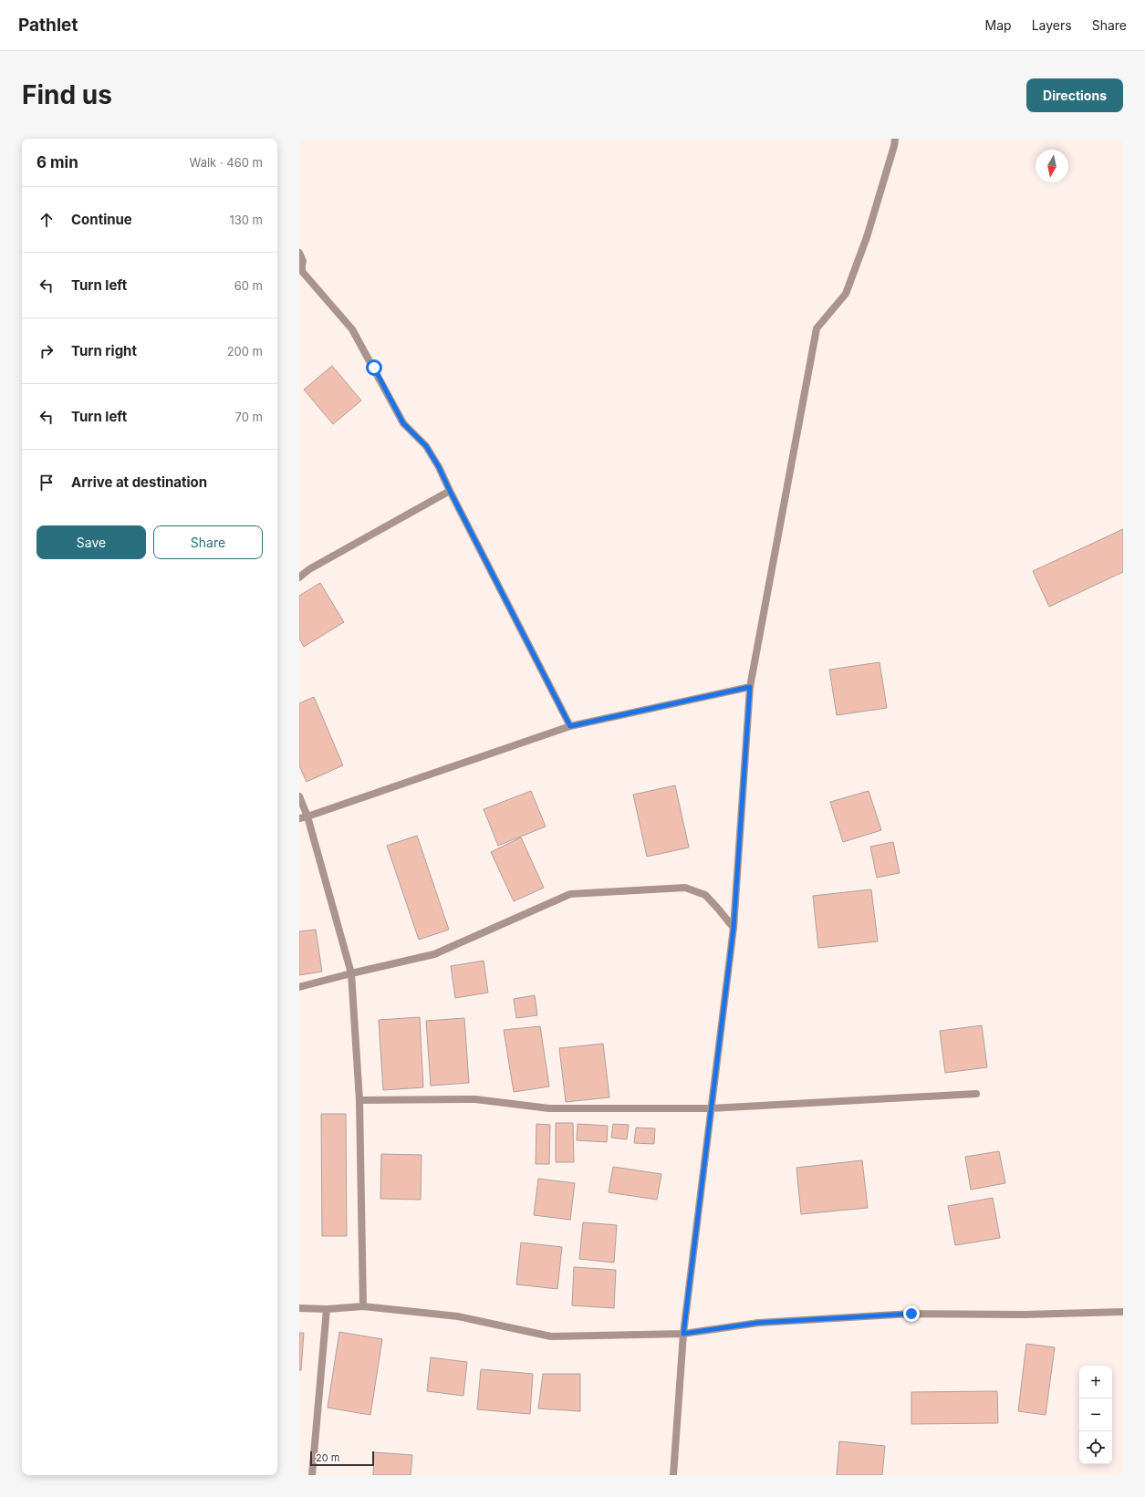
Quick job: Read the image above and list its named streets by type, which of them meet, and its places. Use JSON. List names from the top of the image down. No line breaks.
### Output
{"scale_bar":"20 m","north":"bottom","page":{"header":"Pathlet","nav":["Map","Layers","Share"],"buttons":["Directions",["Save","Share"]],"title":"Find us","heading":["6 min","Walk · 460 m"],"list":[["Continue","130 m"],["Turn left","60 m"],["Turn right","200 m"],["Turn left","70 m"],"Arrive at destination"],"map_buttons":["+","−"],"scale":"20 m"}}
